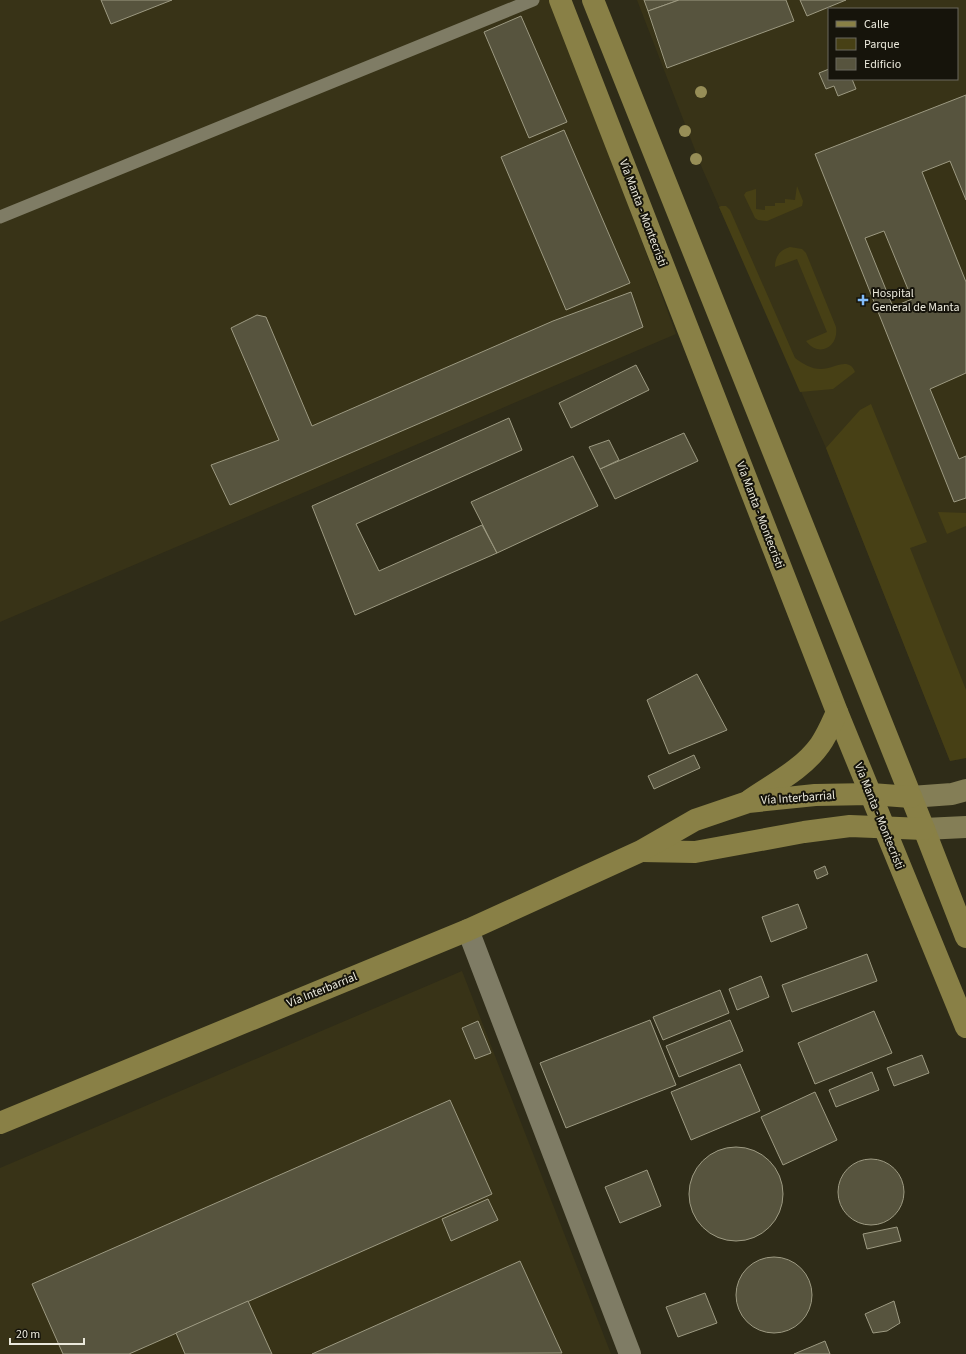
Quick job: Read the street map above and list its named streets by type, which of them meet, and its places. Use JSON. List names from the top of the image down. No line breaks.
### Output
{"streets":{"main road":["Vía Manta - Montecristi","Vía Interbarrial"]},"crossings":[["Vía Manta - Montecristi","Vía Interbarrial"]],"places":{"health":["Hospital General de Manta"]},"legend":["Calle","Parque","Edificio"],"scale_bar":"20 m"}
